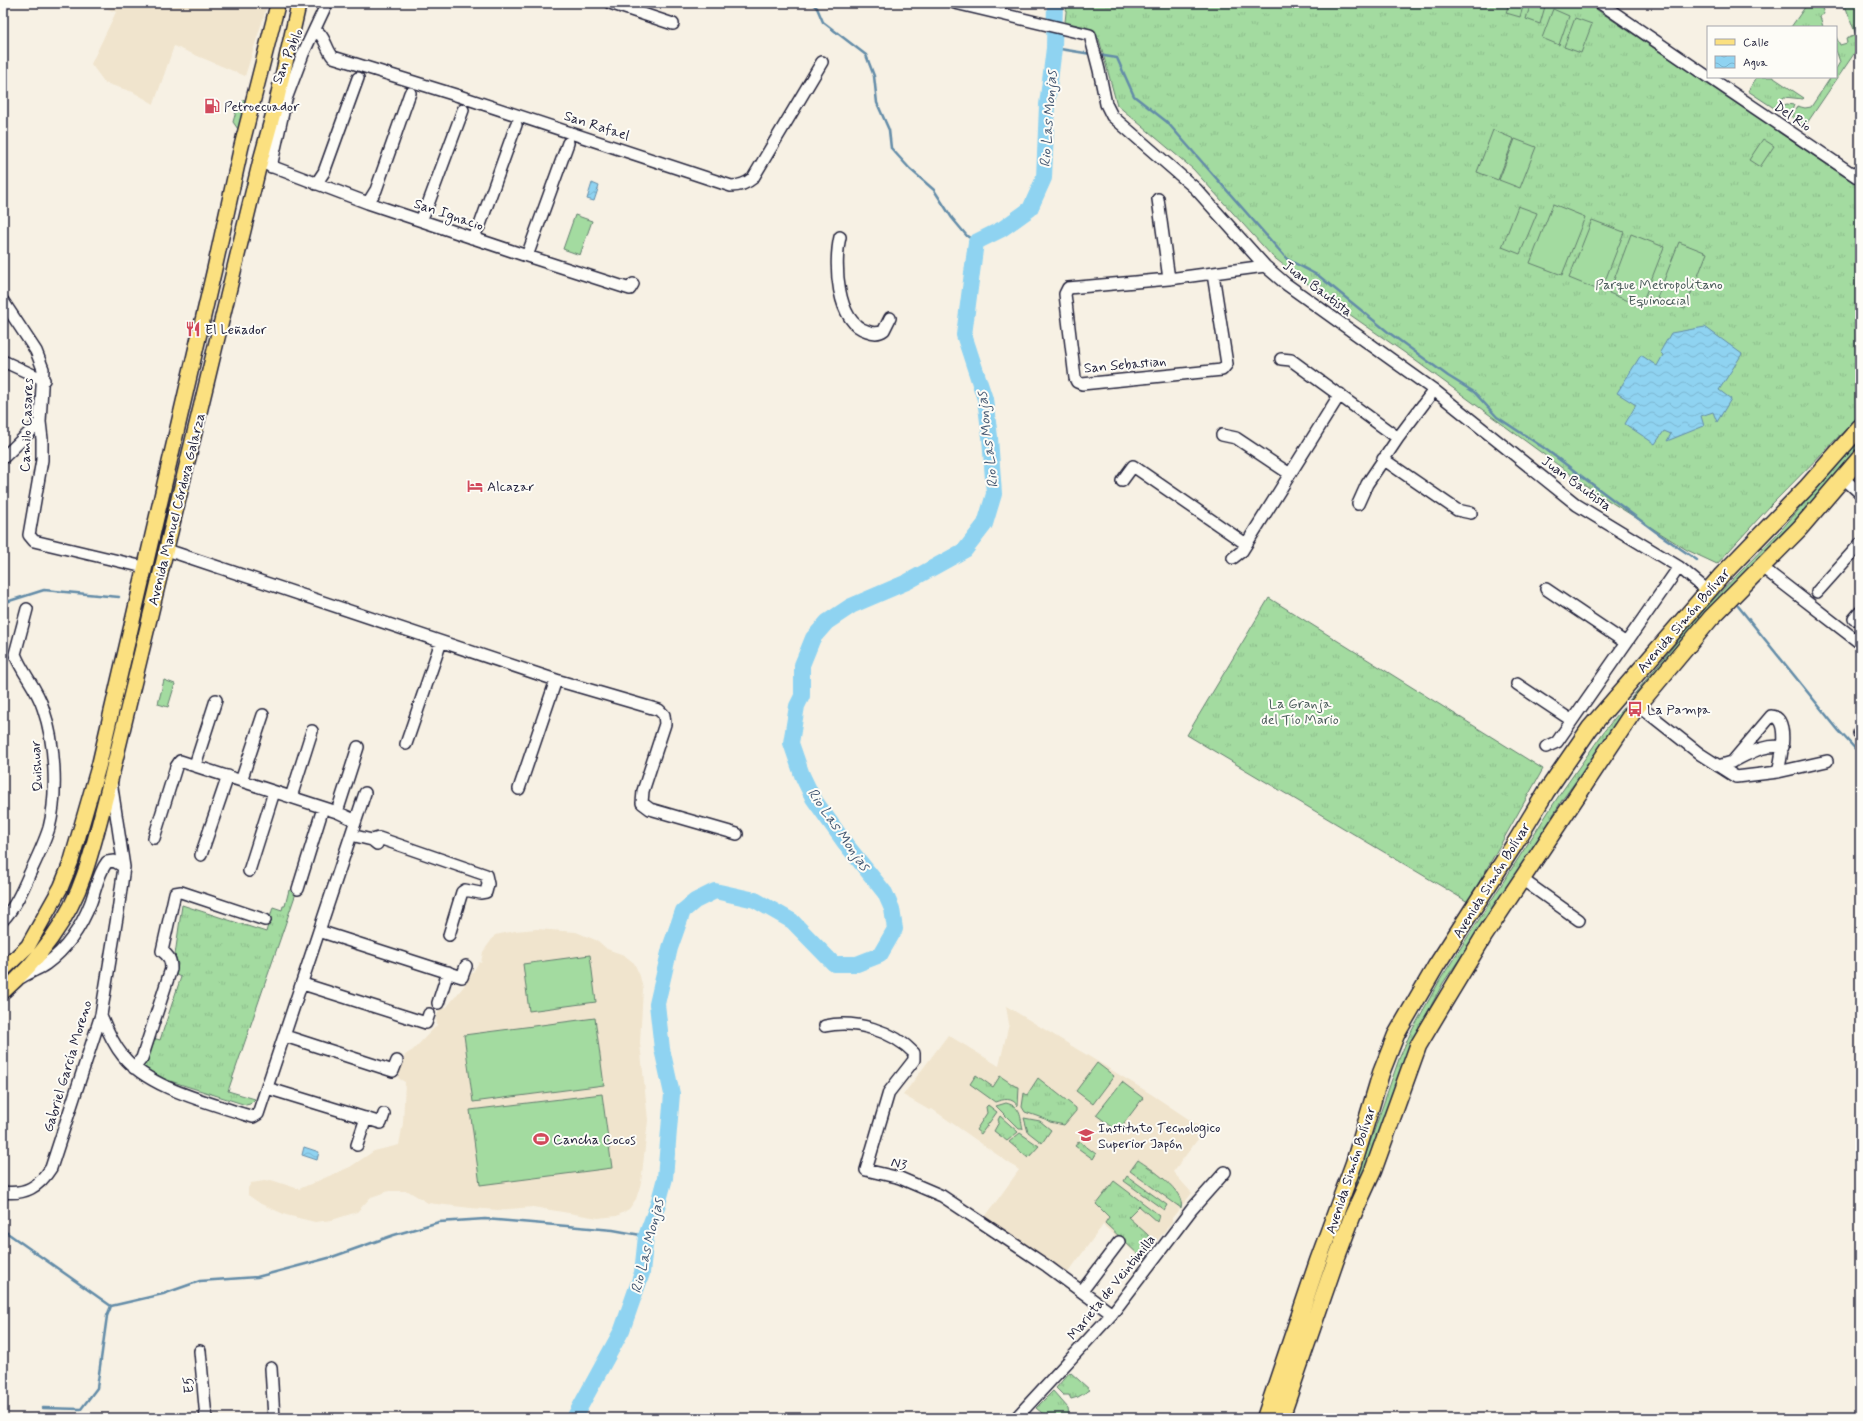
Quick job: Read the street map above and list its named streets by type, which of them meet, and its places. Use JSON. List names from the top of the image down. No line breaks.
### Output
{"streets":{"highway":["Avenida Simón Bolívar"],"main road":["Avenida Manuel Córdova Galarza"],"street":["San Pablo","Del Rio","San Rafael","San Ignacio","Juan Bautista","San Sebastian","Camilo Casares","Quishuar","Gabriel García Moreno","N3","Marieta de Veintimilla","E5"]},"crossings":[["San Pablo","San Rafael"],["San Pablo","Avenida Manuel Córdova Galarza"],["San Ignacio","Avenida Manuel Córdova Galarza"],["Juan Bautista","San Sebastian"],["Juan Bautista","Avenida Simón Bolívar"],["Camilo Casares","Avenida Manuel Córdova Galarza"],["Avenida Manuel Córdova Galarza","Gabriel García Moreno"],["N3","Marieta de Veintimilla"]],"water":["Rio Las Monjas"],"parks":["Parque Metropolitano Equinoccial","La Granja del Tío Mario"],"places":{"fuel station":["Petroecuador"],"restaurant":["El Leñador"],"hotel":["Alcazar"],"bus stop":["La Pampa"],"school or university":["Instituto Tecnologico Superior Japón"],"sports":["Cancha Cocos"]},"legend":["Calle","Agua"]}
